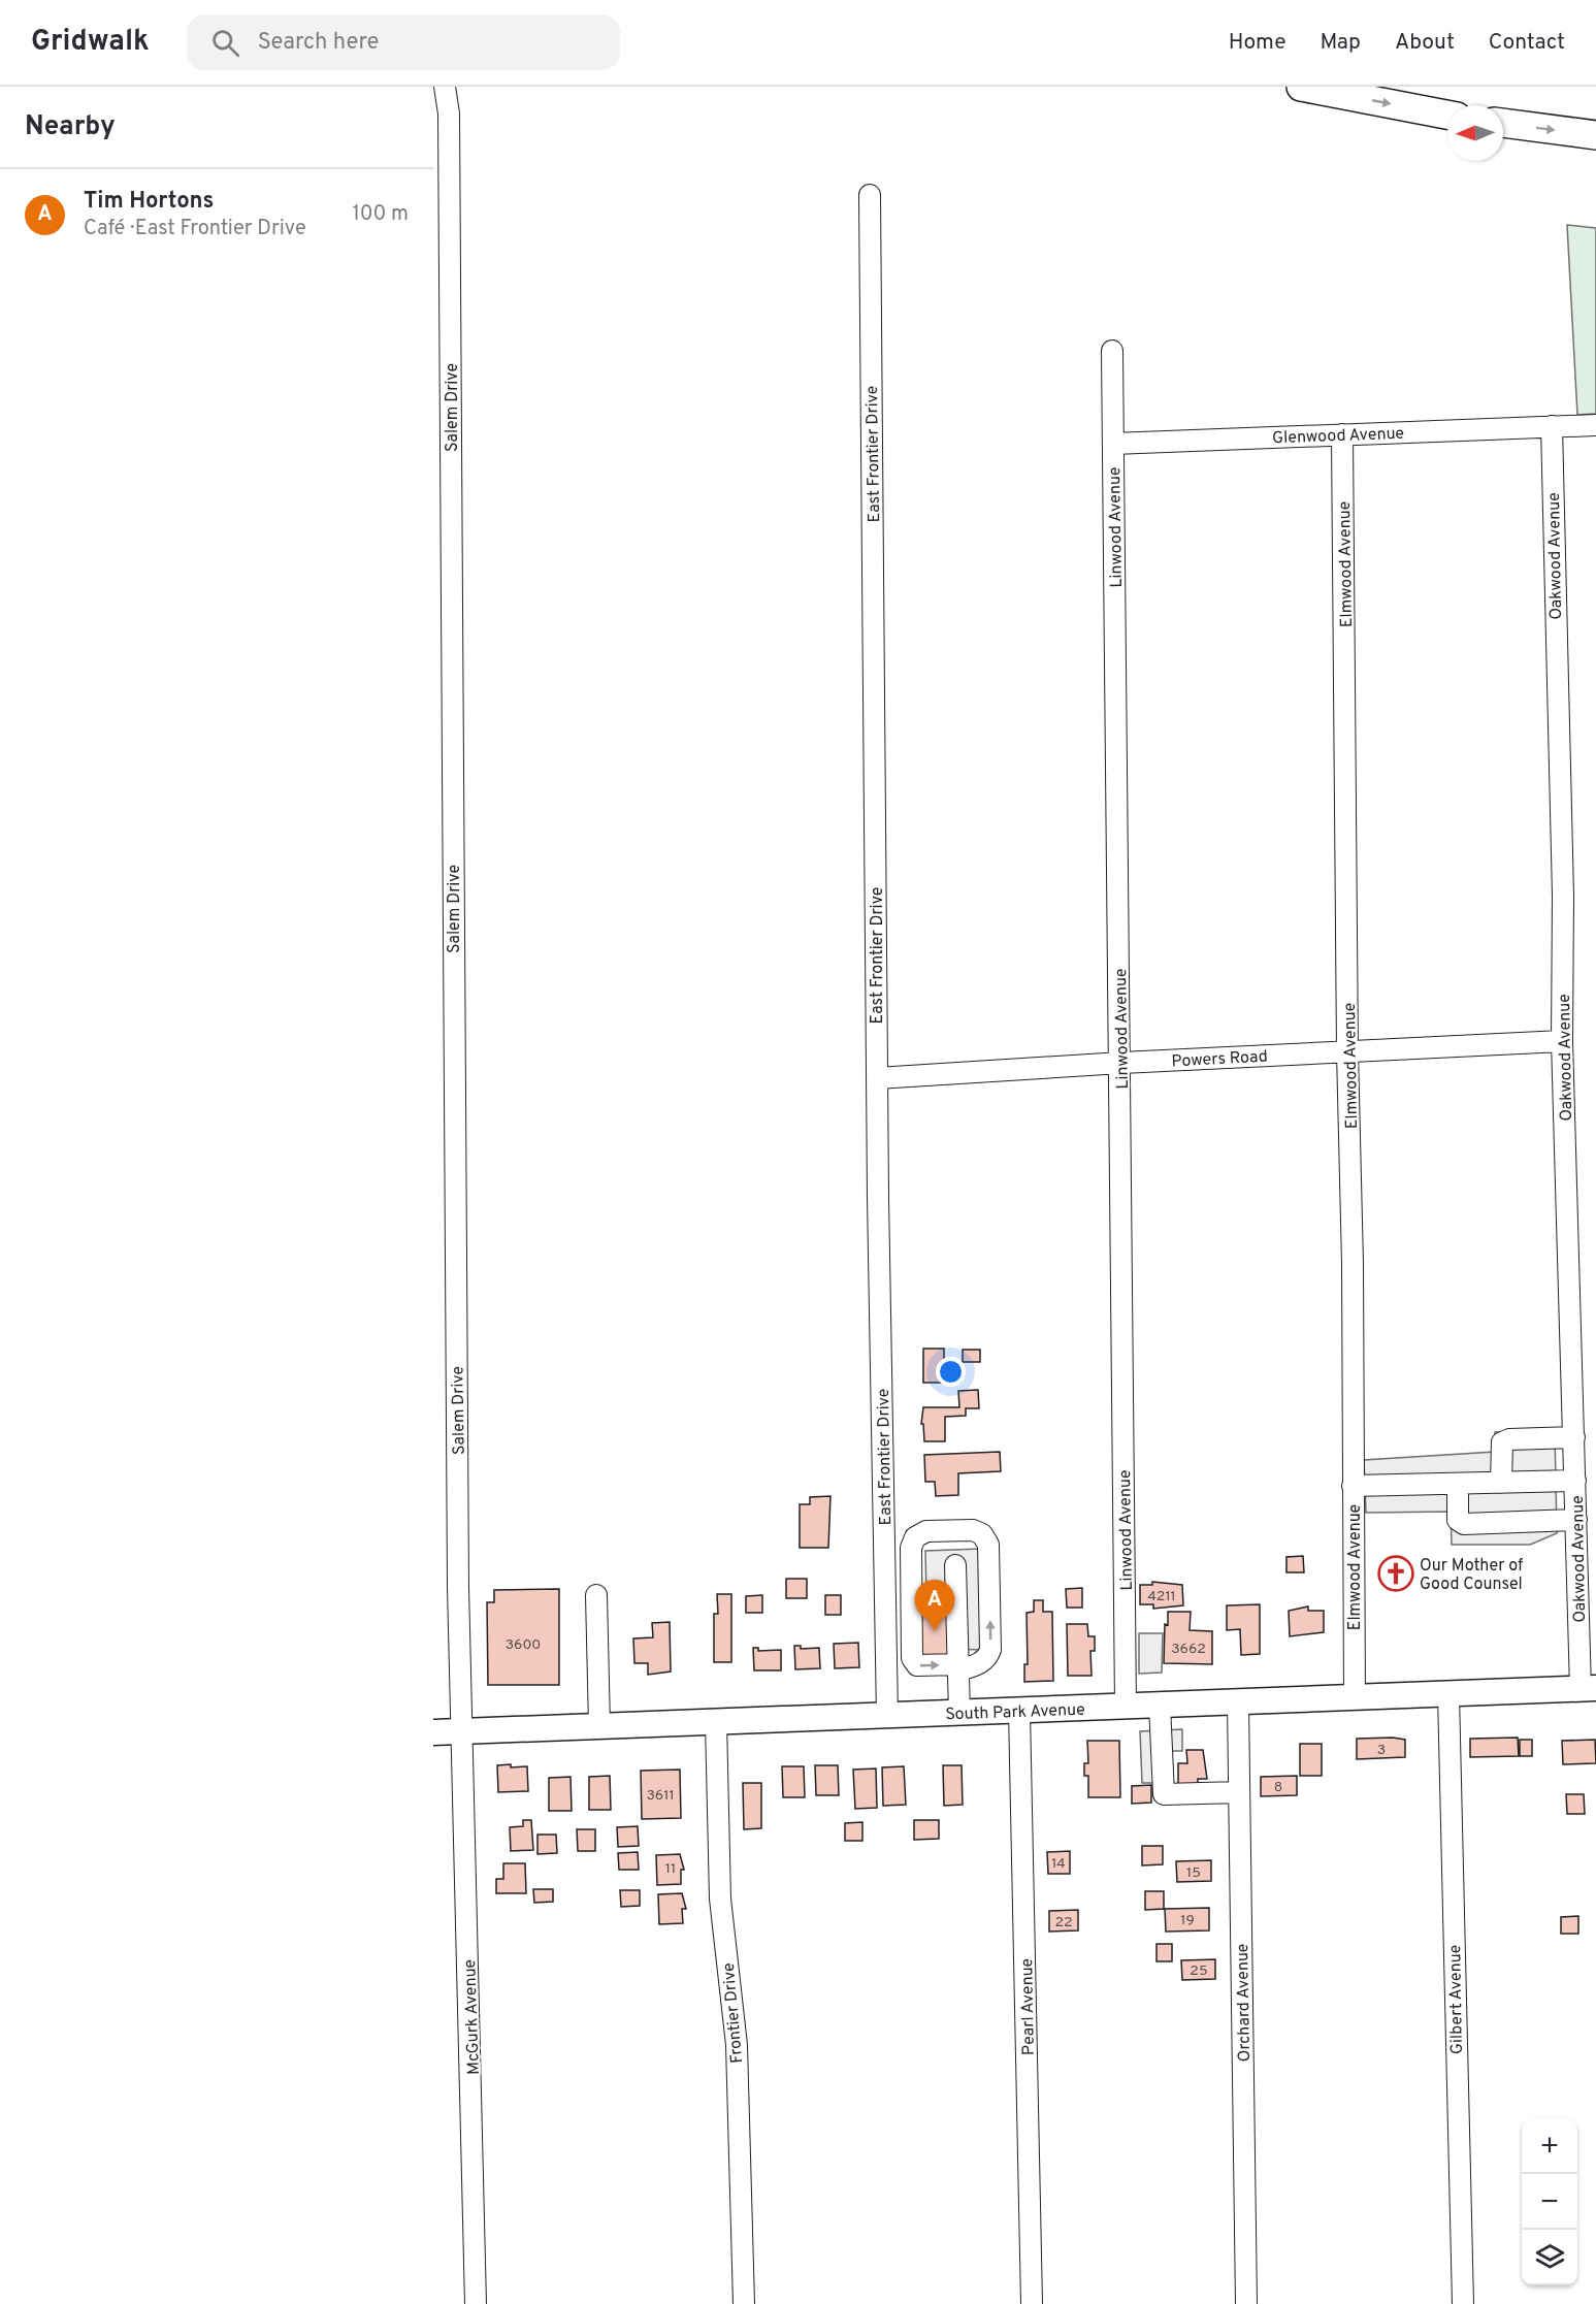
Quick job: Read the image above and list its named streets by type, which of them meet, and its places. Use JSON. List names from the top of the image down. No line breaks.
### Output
{"streets":{"main road":["South Park Avenue"],"street":["Salem Drive","Glenwood Avenue","East Frontier Drive","Linwood Avenue","Oakwood Avenue","Elmwood Avenue","Powers Road","Gilbert Avenue","Orchard Avenue","Pearl Avenue","Frontier Drive","McGurk Avenue"]},"crossings":[["Salem Drive","South Park Avenue"],["Salem Drive","McGurk Avenue"],["Glenwood Avenue","Linwood Avenue"],["Glenwood Avenue","Oakwood Avenue"],["Glenwood Avenue","Elmwood Avenue"],["East Frontier Drive","Powers Road"],["East Frontier Drive","South Park Avenue"],["Linwood Avenue","Powers Road"],["Linwood Avenue","South Park Avenue"],["Oakwood Avenue","Powers Road"],["Oakwood Avenue","South Park Avenue"],["Elmwood Avenue","Powers Road"],["Elmwood Avenue","South Park Avenue"],["South Park Avenue","Gilbert Avenue"],["South Park Avenue","Orchard Avenue"],["South Park Avenue","Pearl Avenue"],["South Park Avenue","Frontier Drive"],["South Park Avenue","McGurk Avenue"]],"places":{"church":["Our Mother of Good Counsel"]},"house_numbers":["4211","3600","3662","3","8","3611","14","11","15","19","22","25"],"north":"left","page":{"header":"Gridwalk","search":"Search here","nav":["Home","Map","About","Contact"],"heading":"Nearby","list":[{"mark":"A","name":"Tim Hortons","note":"Café · East Frontier Drive","value":"100 m"}],"pins":"A","map_buttons":["+","−"]}}
